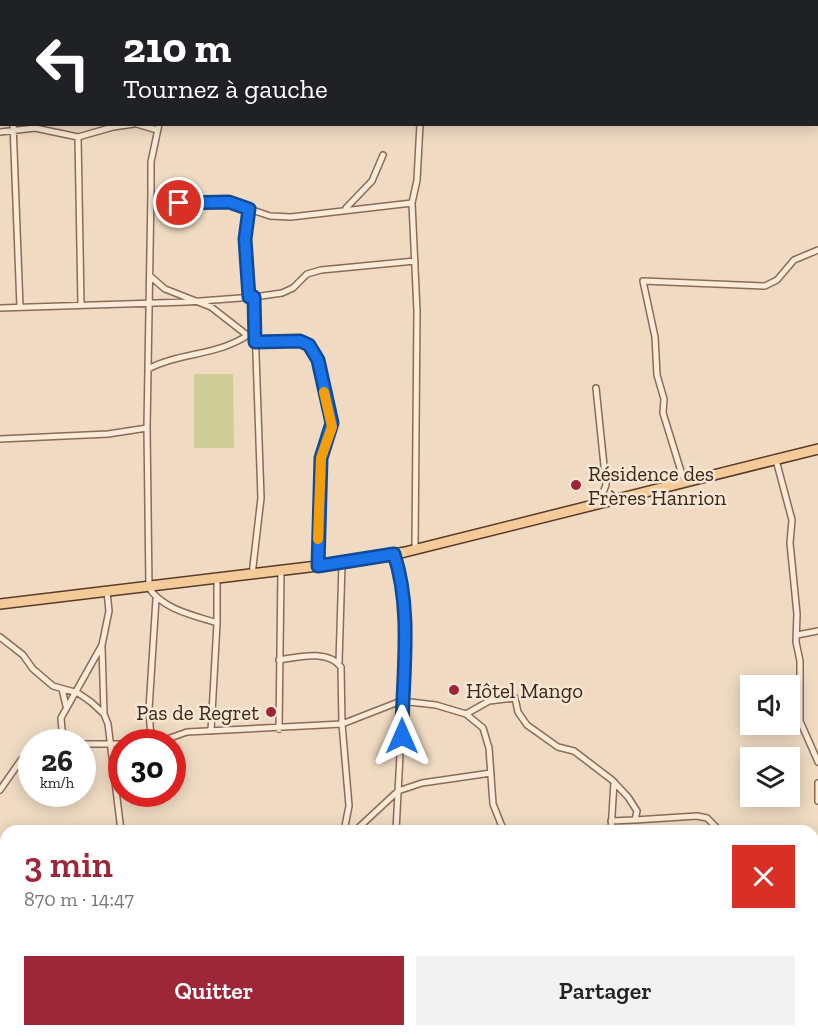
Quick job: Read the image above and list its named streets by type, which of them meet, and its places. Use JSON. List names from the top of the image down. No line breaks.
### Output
{"places":["Résidence des Frères Hanrion","Hôtel Mango","Pas de Regret"],"page":{"turn":["210 m","Tournez à gauche"],"speed":"26 km/h","limit":"30","heading":["3 min","870 m · 14:47"],"buttons":["Quitter","Partager"]}}
